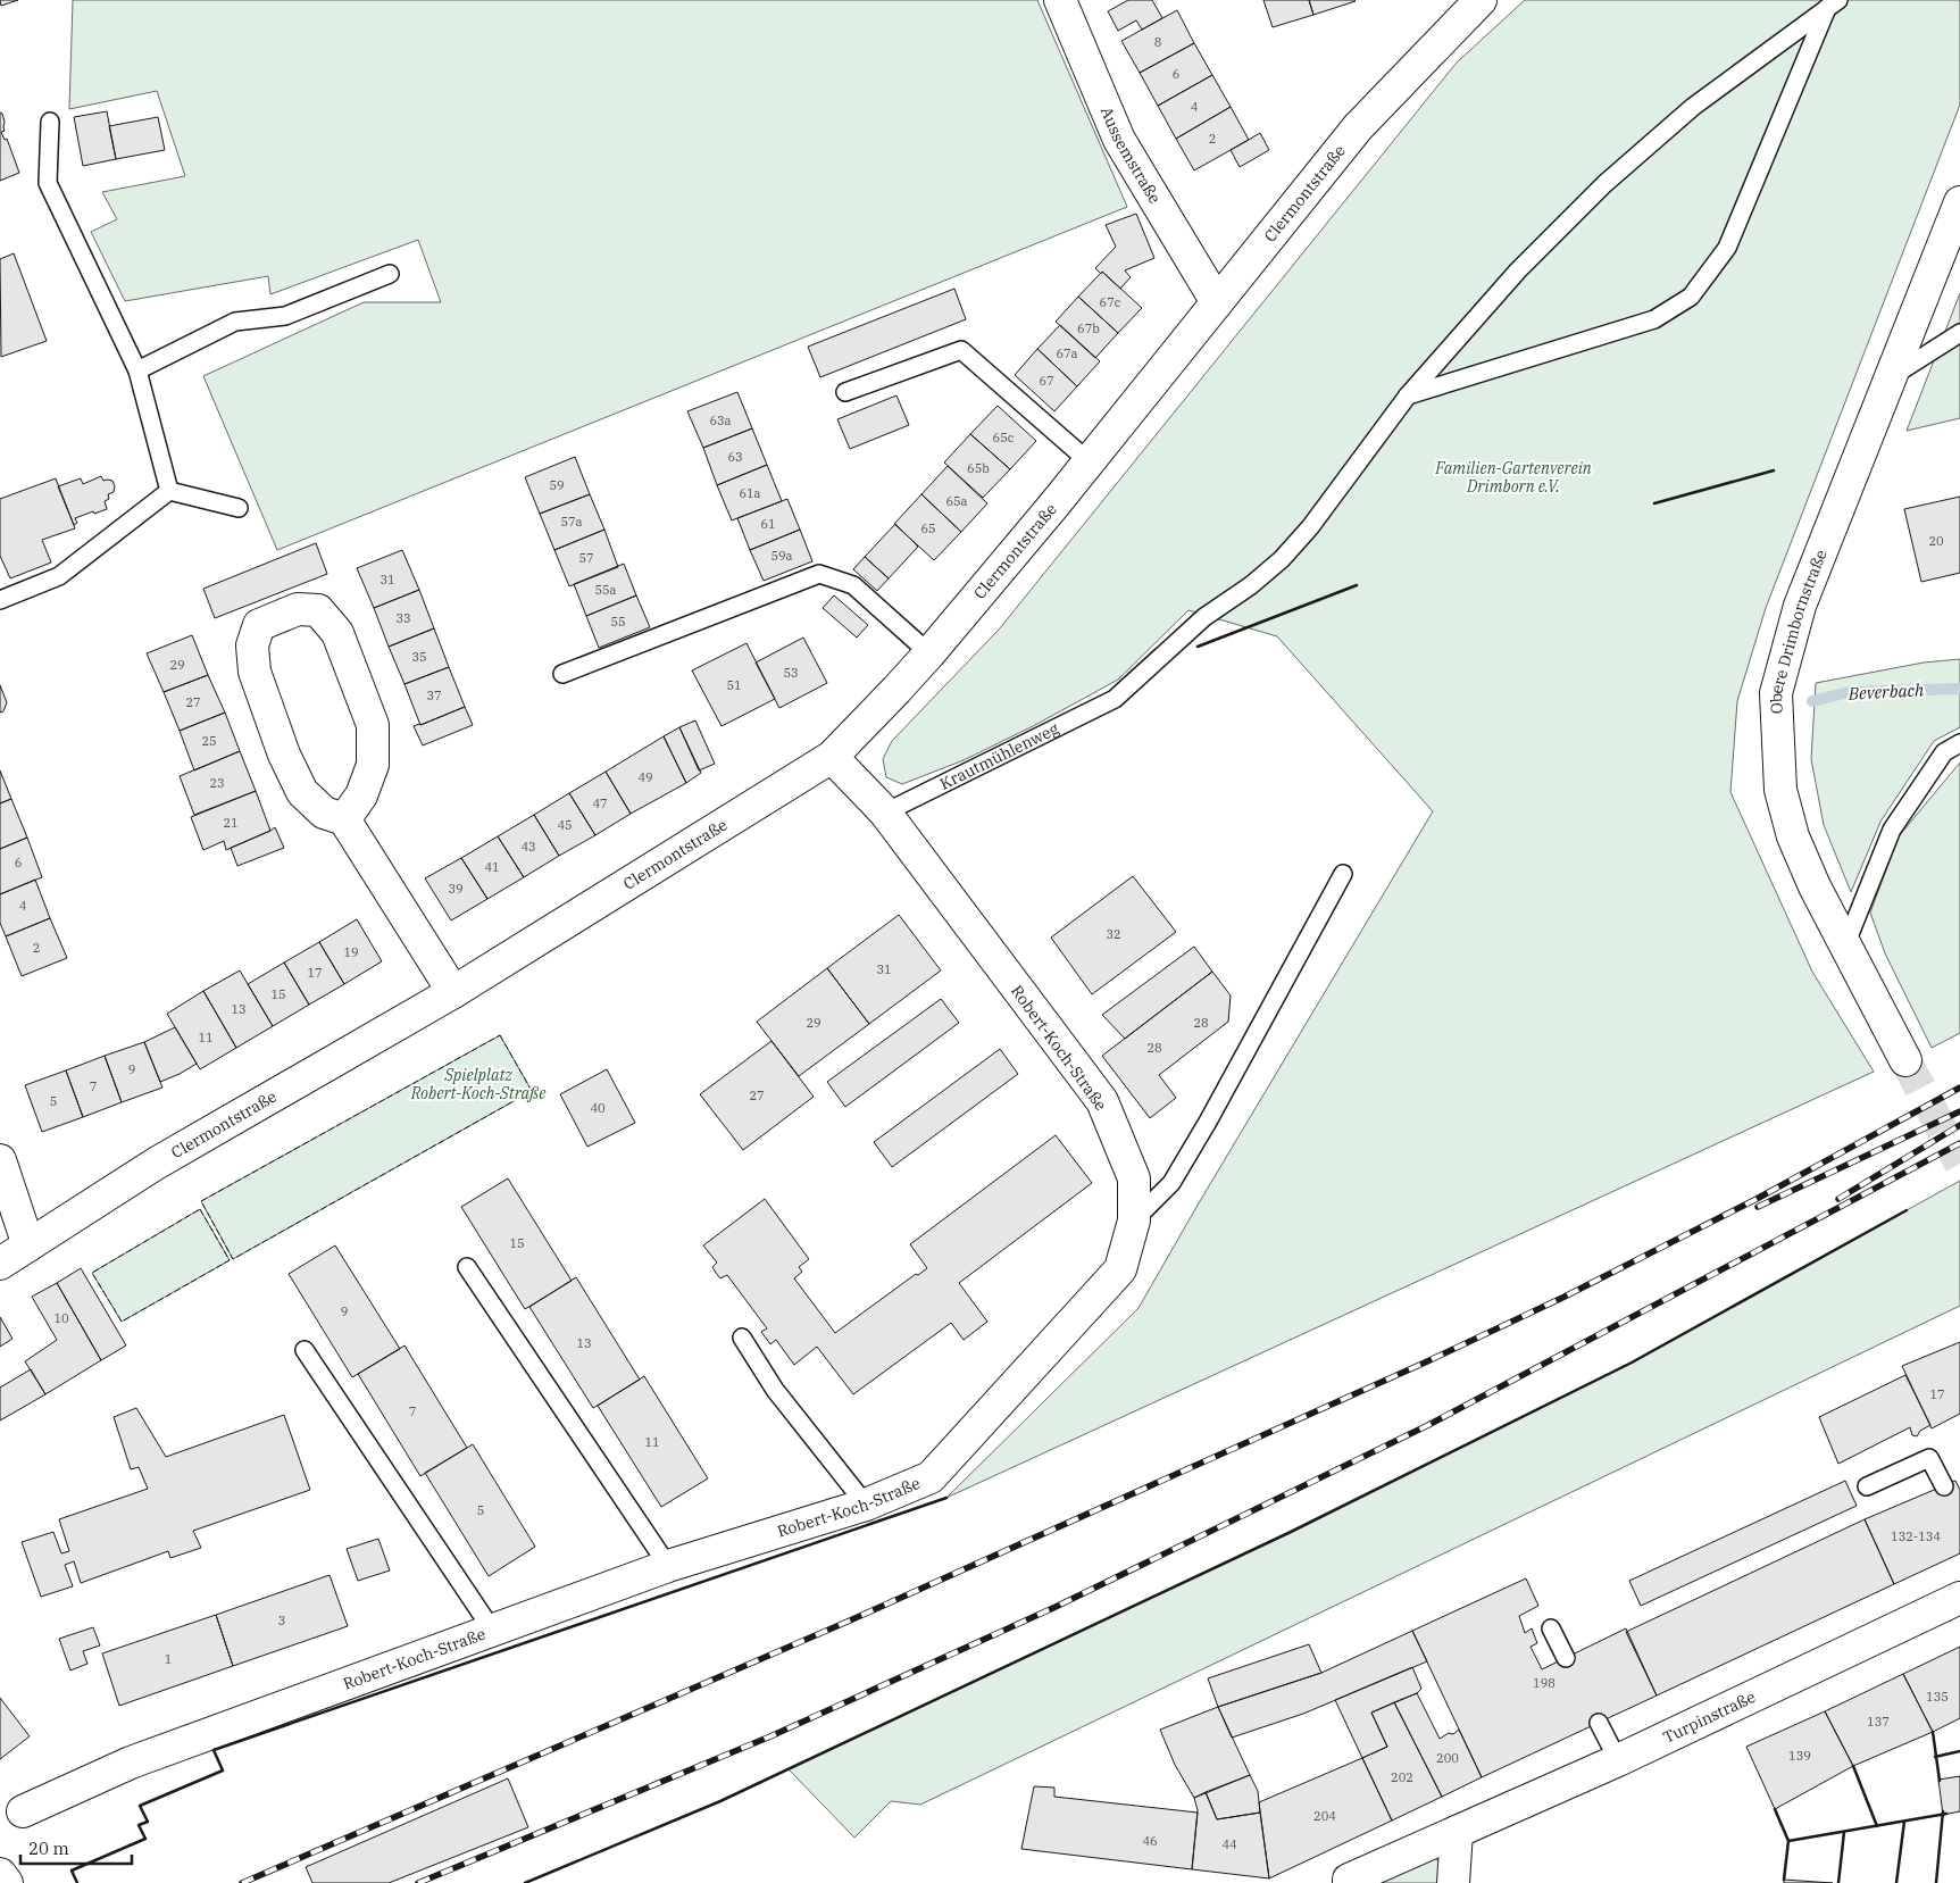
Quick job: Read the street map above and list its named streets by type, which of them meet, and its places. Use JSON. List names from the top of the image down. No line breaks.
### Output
{"streets":{"street":["Aussemstraße","Clermontstraße","Obere Drimbornstraße","Robert-Koch-Straße","Turpinstraße"],"lane":["Krautmühlenweg"]},"crossings":[["Aussemstraße","Clermontstraße"],["Clermontstraße","Robert-Koch-Straße"],["Krautmühlenweg","Robert-Koch-Straße"]],"water":["Beverbach"],"parks":["Familien-Gartenverein Drimborn e.V.","Spielplatz Robert-Koch-Straße"],"house_numbers":["8","6","4","2","67c","67b","67a","67","63a","65c","63","65b","59","61a","65a","57a","61","65","20","59a","57","31","55a","33","55","35","29","53","51","37","27","25","49","23","47","21","45","43","6","41","39","4","32","2","19","31","17","15","13","29","28","11","28","9","7","27","5","40","15","9","10","13","17","7","11","5","132-134","3","1","198","135","137","139","200","202","204","46","44"],"scale_bar":"20 m"}
